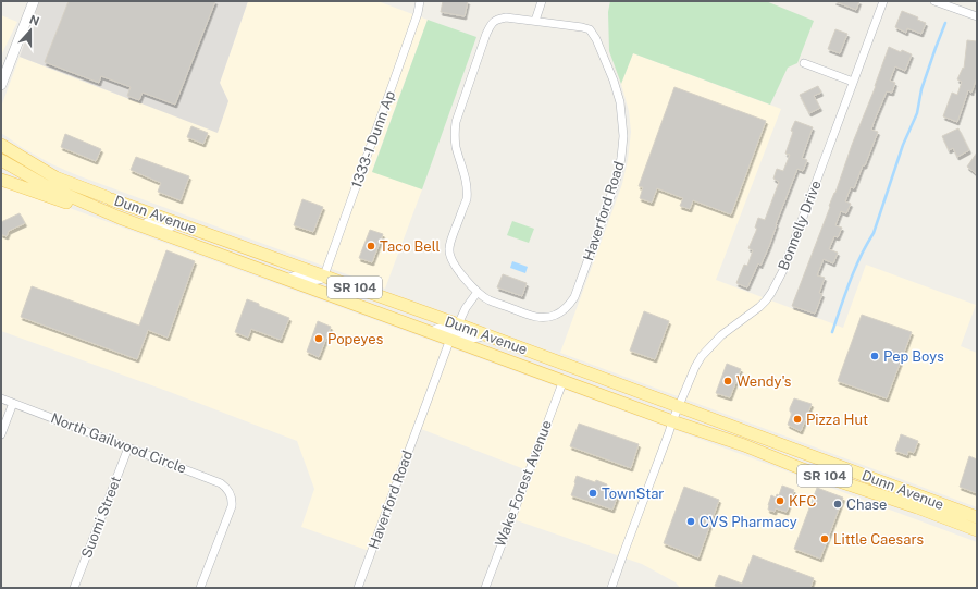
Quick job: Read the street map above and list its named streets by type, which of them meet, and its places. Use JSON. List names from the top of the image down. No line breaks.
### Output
{"streets":{"main road":["Dunn Avenue","SR 104"],"street":["1333-1 Dunn Ap","Haverford Road","Bonnelly Drive","North Gailwood Circle","Wake Forest Avenue","Suomi Street"]},"crossings":[["1333-1 Dunn Ap","Dunn Avenue"],["Haverford Road","Dunn Avenue"],["Dunn Avenue","Bonnelly Drive"],["Dunn Avenue","Wake Forest Avenue"],["North Gailwood Circle","Suomi Street"]],"places":["Taco Bell","Popeyes","Pep Boys","Wendy's","Pizza Hut","TownStar","KFC","Chase","CVS Pharmacy","Little Caesars"],"north":"top"}
